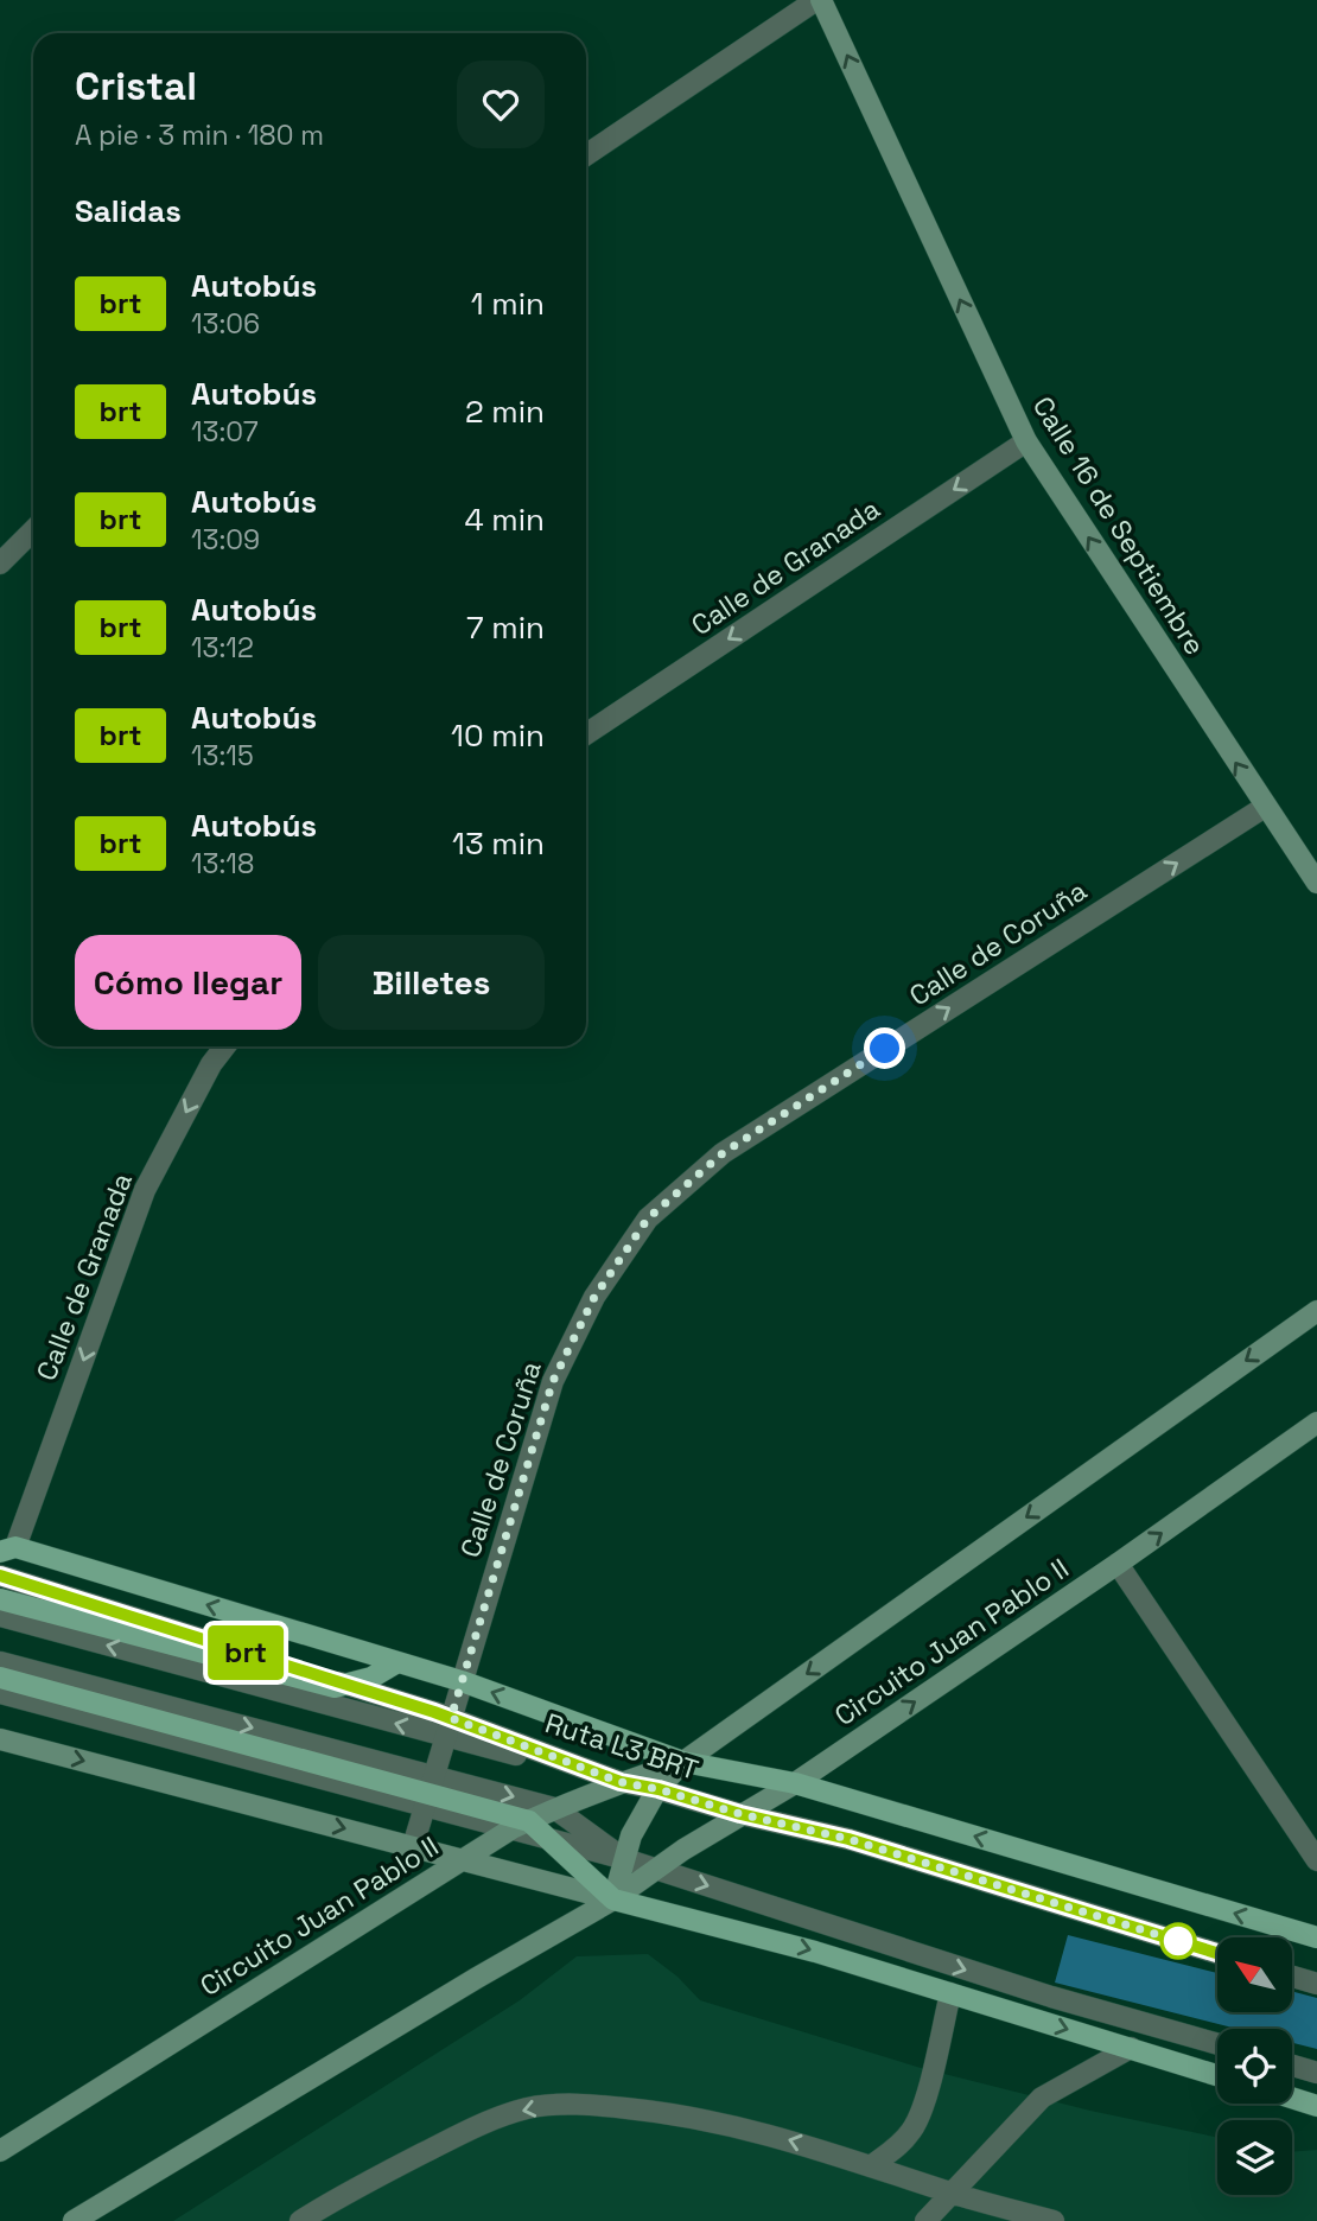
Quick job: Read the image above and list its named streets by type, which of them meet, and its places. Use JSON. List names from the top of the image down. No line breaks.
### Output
{"streets":{"main road":["Calle 16 de Septiembre","Circuito Juan Pablo II"],"street":["Calle de Granada","Calle de Coruña","Ruta L3 BRT"]},"crossings":[["Calle 16 de Septiembre","Calle de Granada"],["Calle 16 de Septiembre","Calle de Coruña"],["Calle de Coruña","Ruta L3 BRT"],["Circuito Juan Pablo II","Ruta L3 BRT"]],"one_way":["Calle 16 de Septiembre","Calle de Granada","Calle de Coruña"],"lines":["bus line brt"],"north":"top left","page":{"on_map":"brt","heading":[["Cristal","A pie · 3 min · 180 m"],"Salidas"],"list":[{"mark":"brt","name":"Autobús","note":"13:06","value":"1 min"},{"mark":"brt","name":"Autobús","note":"13:07","value":"2 min"},{"mark":"brt","name":"Autobús","note":"13:09","value":"4 min"},{"mark":"brt","name":"Autobús","note":"13:12","value":"7 min"},{"mark":"brt","name":"Autobús","note":"13:15","value":"10 min"},{"mark":"brt","name":"Autobús","note":"13:18","value":"13 min"}],"buttons":["Cómo llegar","Billetes"]}}
